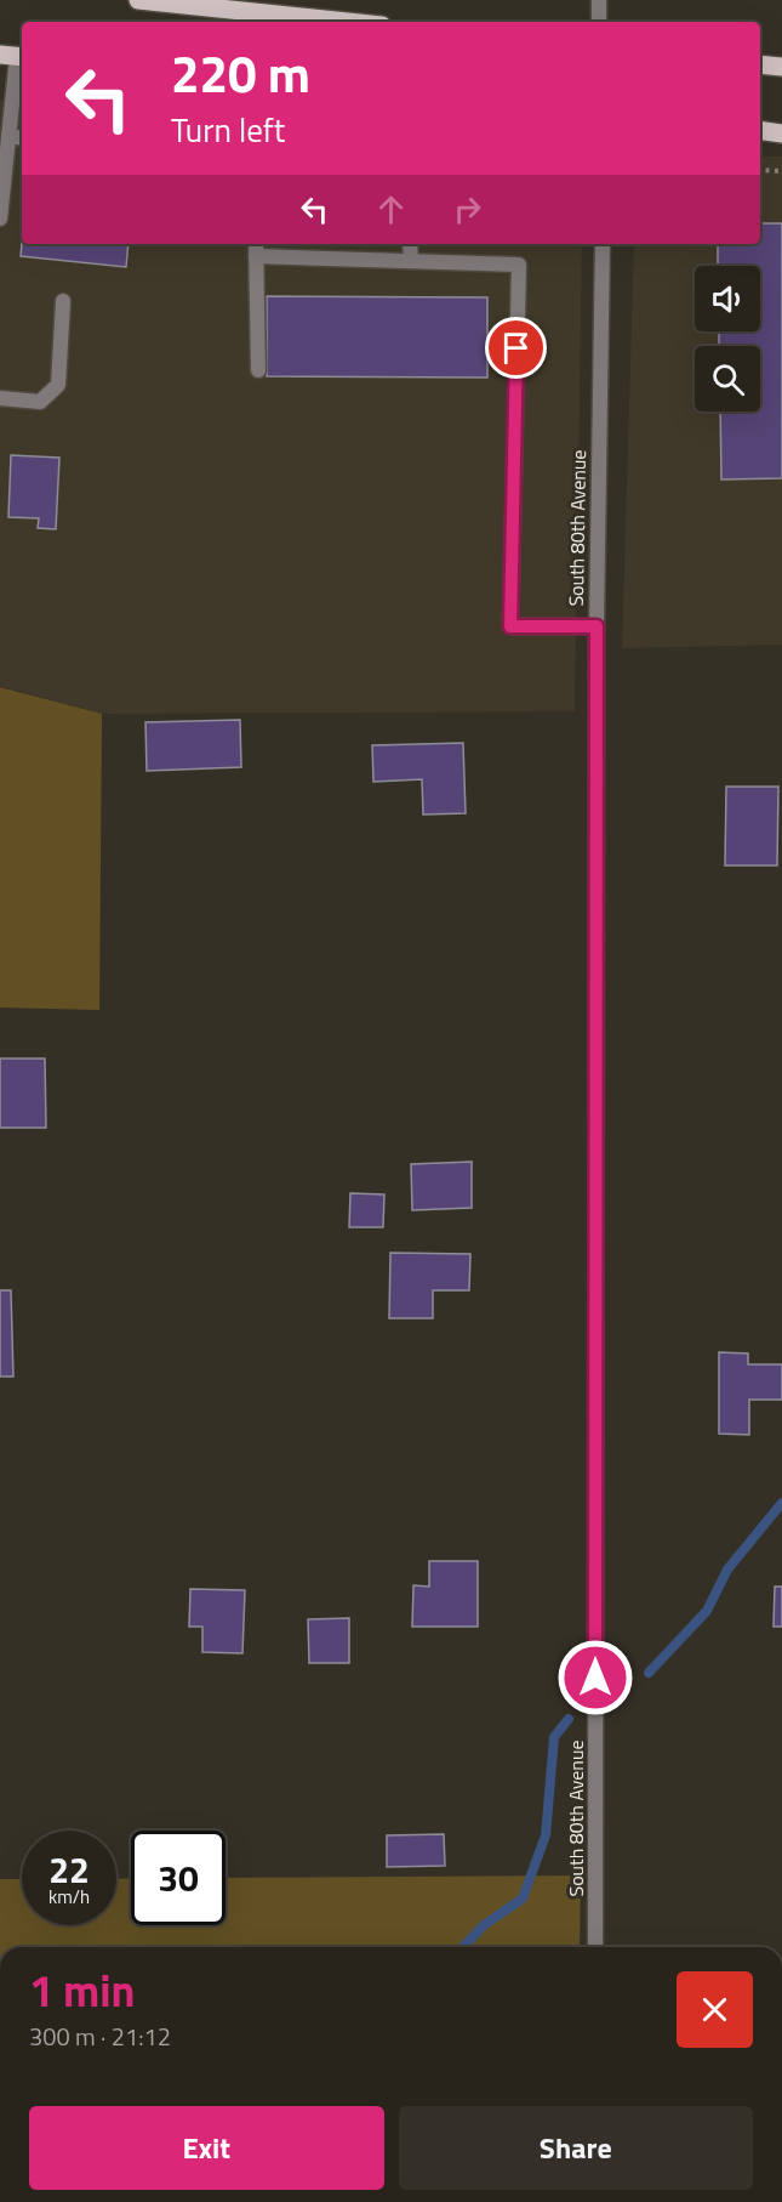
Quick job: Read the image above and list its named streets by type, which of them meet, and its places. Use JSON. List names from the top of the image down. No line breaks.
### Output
{"streets":{"street":["South 80th Avenue"]},"page":{"turn":["220 m","Turn left"],"speed":"22 km/h","limit":"30","heading":["1 min","300 m · 21:12"],"buttons":["Exit","Share"]}}
